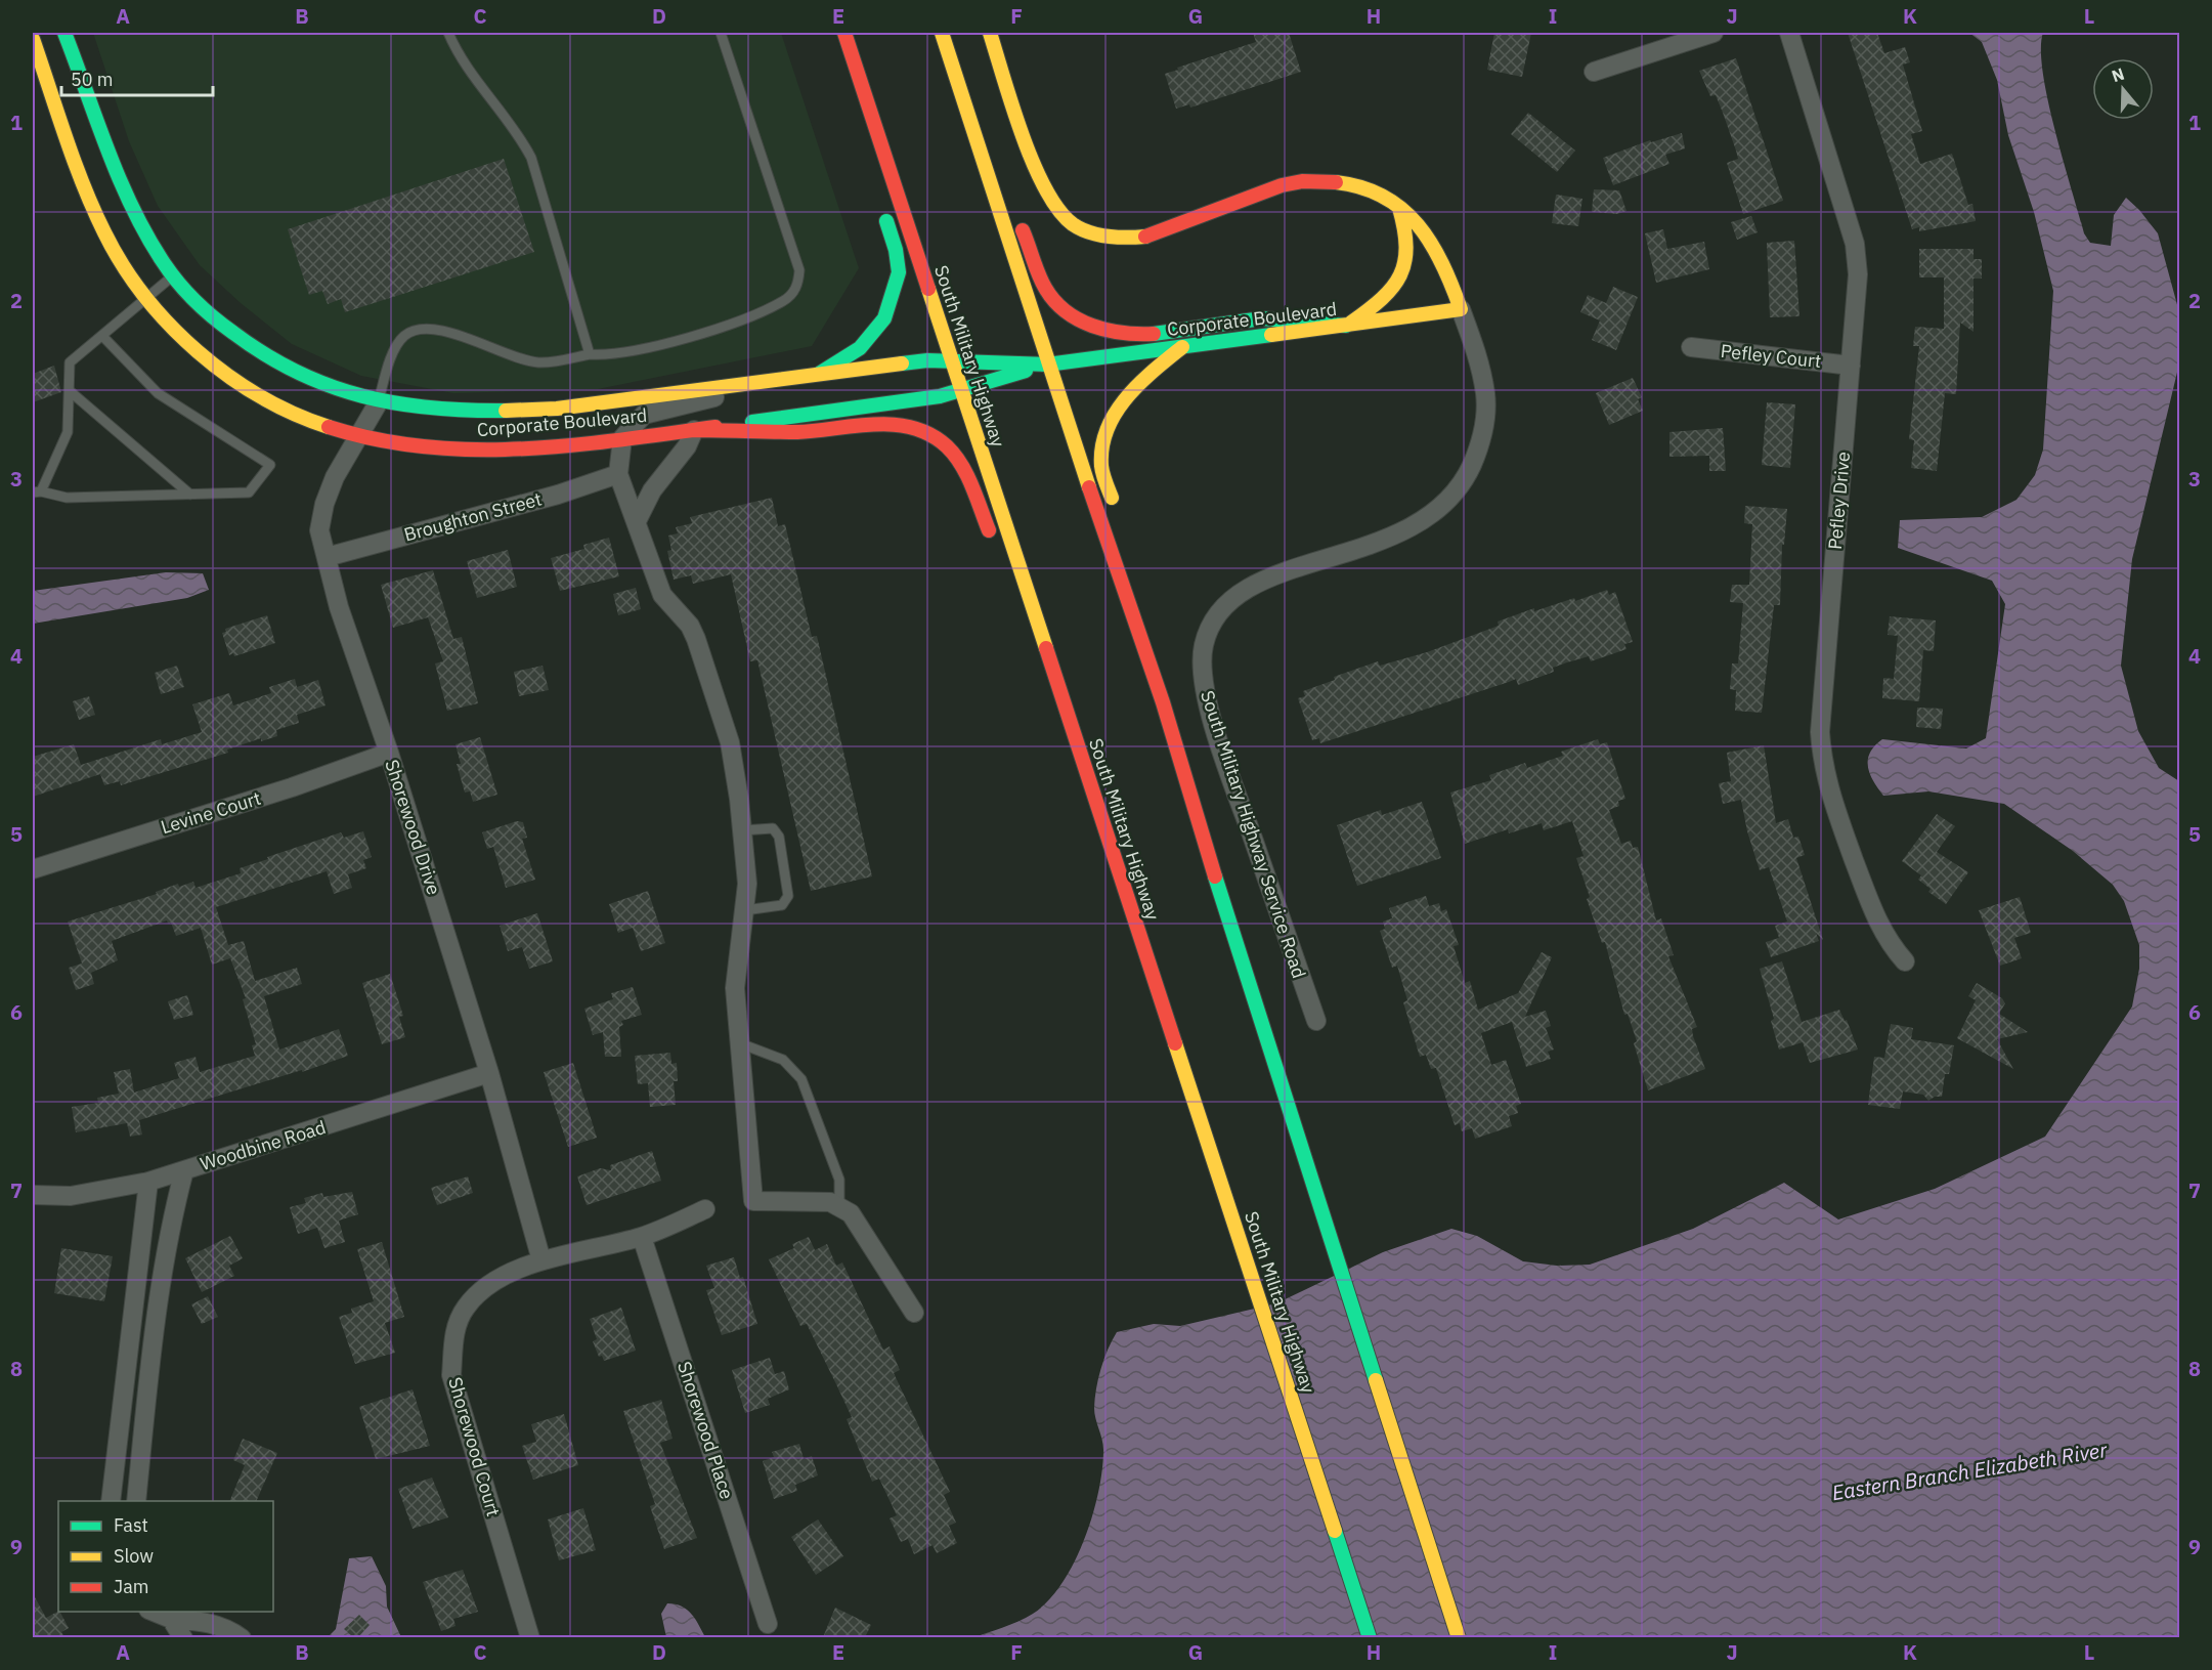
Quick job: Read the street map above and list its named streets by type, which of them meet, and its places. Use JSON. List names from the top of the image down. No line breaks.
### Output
{"streets":{"main road":["Corporate Boulevard","South Military Highway","South Military Highway Service Road"],"street":["Pefley Court","Pefley Drive","Broughton Street","Levine Court","Shorewood Drive","Woodbine Road","Shorewood Place","Shorewood Court"]},"crossings":[["Corporate Boulevard","South Military Highway"],["Corporate Boulevard","Shorewood Drive"],["Corporate Boulevard","South Military Highway Service Road"],["Pefley Court","Pefley Drive"],["Broughton Street","Shorewood Drive"],["Levine Court","Shorewood Drive"],["Shorewood Drive","Woodbine Road"],["Shorewood Drive","Shorewood Court"],["Shorewood Place","Shorewood Court"]],"water":["Eastern Branch Elizabeth River"],"legend":["Fast","Slow","Jam"],"scale_bar":"50 m","north":"top","grid":{"columns":["A","B","C","D","E","F","G","H","I","J","K","L"],"rows":["1","2","3","4","5","6","7","8","9"]}}
